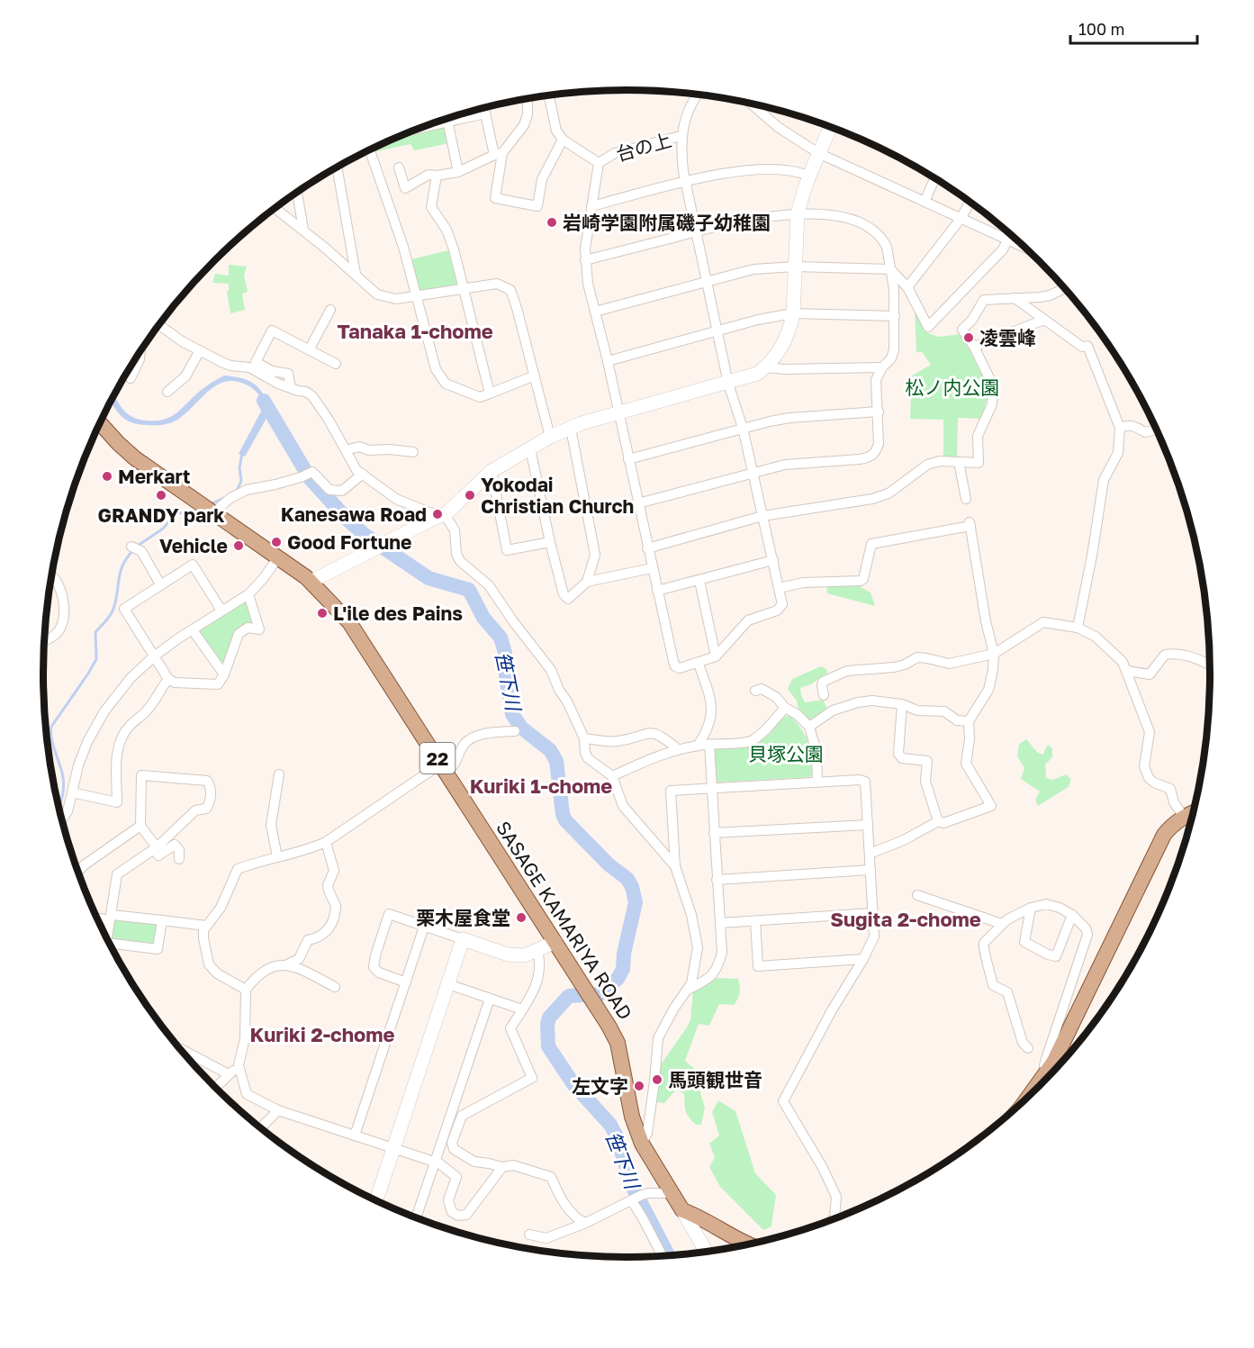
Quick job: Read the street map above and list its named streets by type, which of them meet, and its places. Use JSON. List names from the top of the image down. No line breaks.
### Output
{"streets":{"main road":["22","SASAGE KAMARIYA ROAD"],"street":["台の上"]},"districts":["Tanaka 1-chome","Kuriki 1-chome","Sugita 2-chome","Kuriki 2-chome"],"water":["笹下川"],"parks":["松ノ内公園","貝塚公園"],"places":["岩崎学園附属磯子幼稚園","凌雲峰","Merkart","GRANDY park","Yokodai Christian Church","Kanesawa Road","Good Fortune","Vehicle","L'ile des Pains","栗木屋食堂","馬頭観世音","左文字"],"scale_bar":"100 m"}
